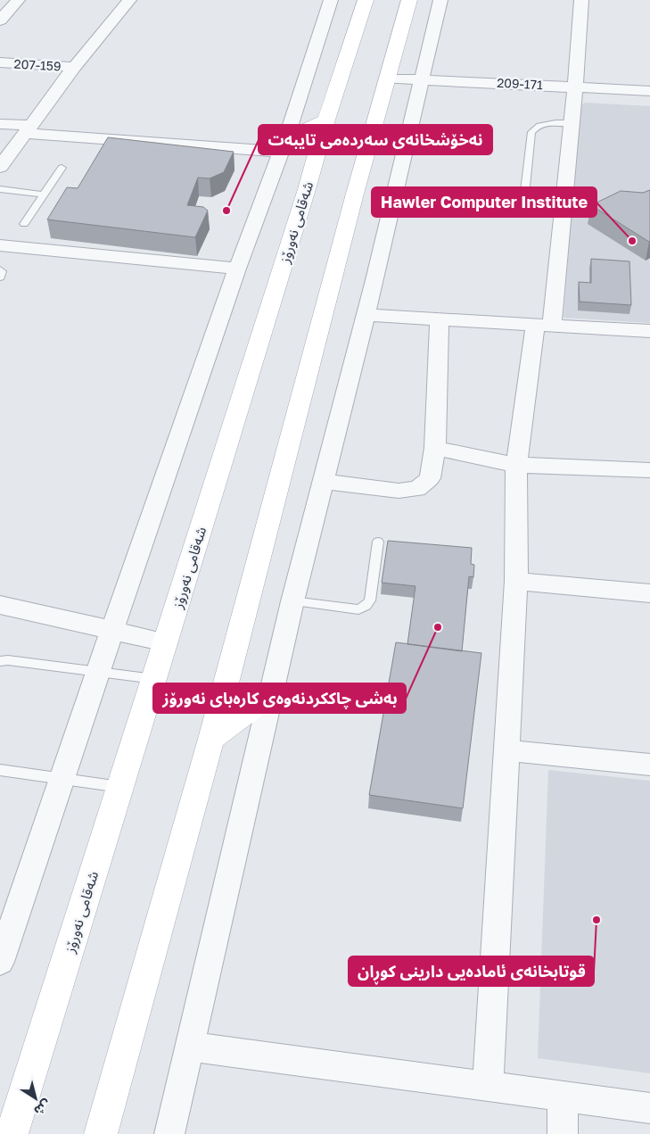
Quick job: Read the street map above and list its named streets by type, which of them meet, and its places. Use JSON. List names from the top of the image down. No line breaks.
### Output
{"streets":{"main road":["شەقامی نەورۆز"],"street":["207-159","209-171"]},"places":["نەخۆشخانەی سەردەمی تایبەت","Hawler Computer Institute","به‌شی چاككردنه‌وه‌ی كاره‌بای نه‌ورۆز","قوتابخانەی ئامادەیی دارینی کوڕان"],"north":"bottom right"}
